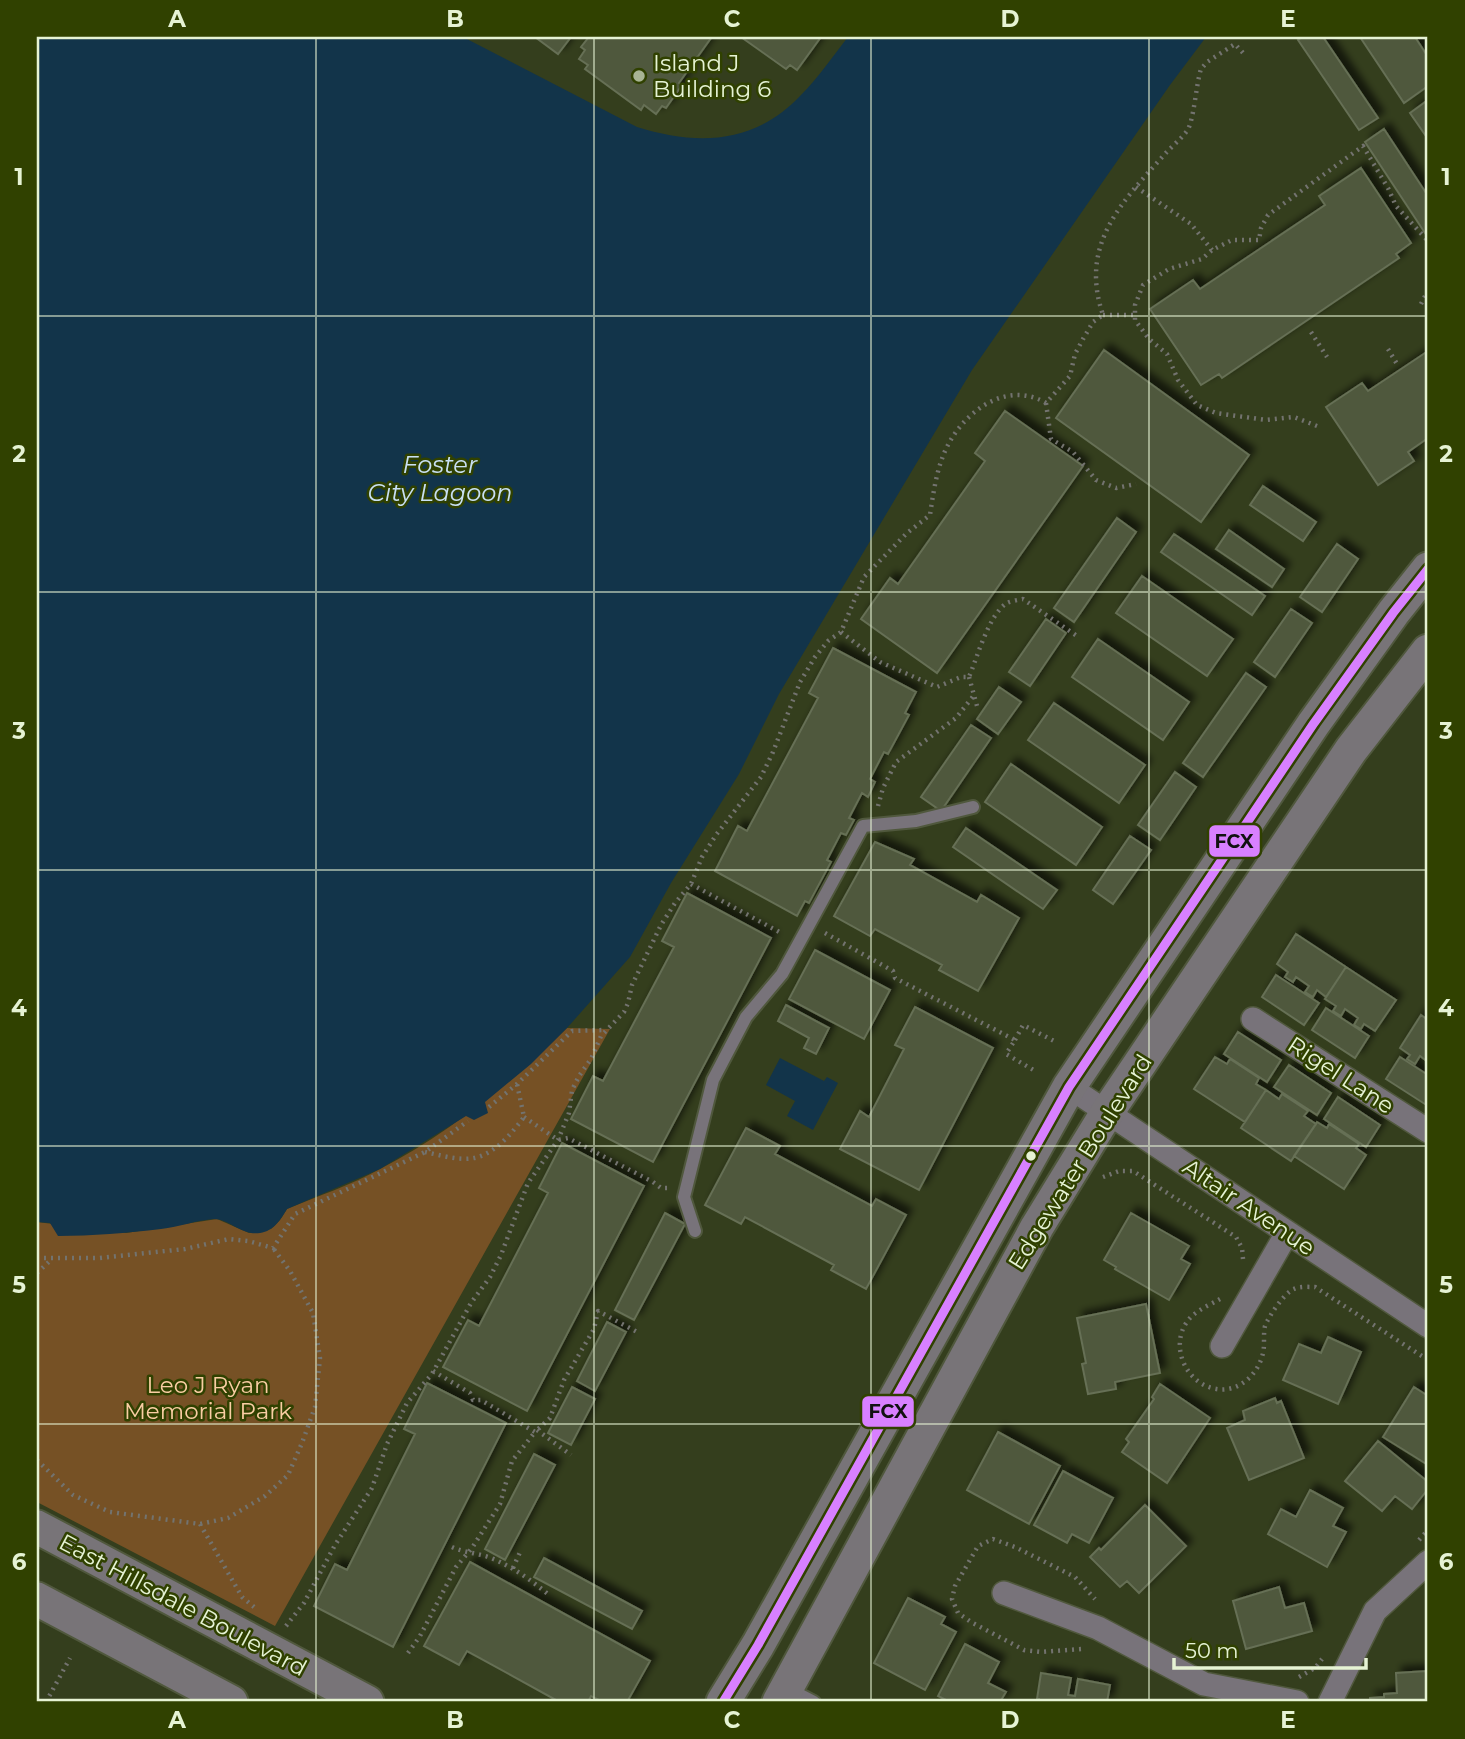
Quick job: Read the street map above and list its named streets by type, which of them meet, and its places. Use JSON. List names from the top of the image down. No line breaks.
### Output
{"streets":{"main road":["Edgewater Boulevard","East Hillsdale Boulevard"],"street":["Rigel Lane","Altair Avenue"]},"crossings":[["Edgewater Boulevard","Altair Avenue"]],"water":["Foster City Lagoon"],"parks":["Leo J Ryan Memorial Park"],"places":["Island J Building 6"],"lines":["transit line FCX"],"scale_bar":"50 m","grid":{"columns":["A","B","C","D","E"],"rows":["1","2","3","4","5","6"]}}
